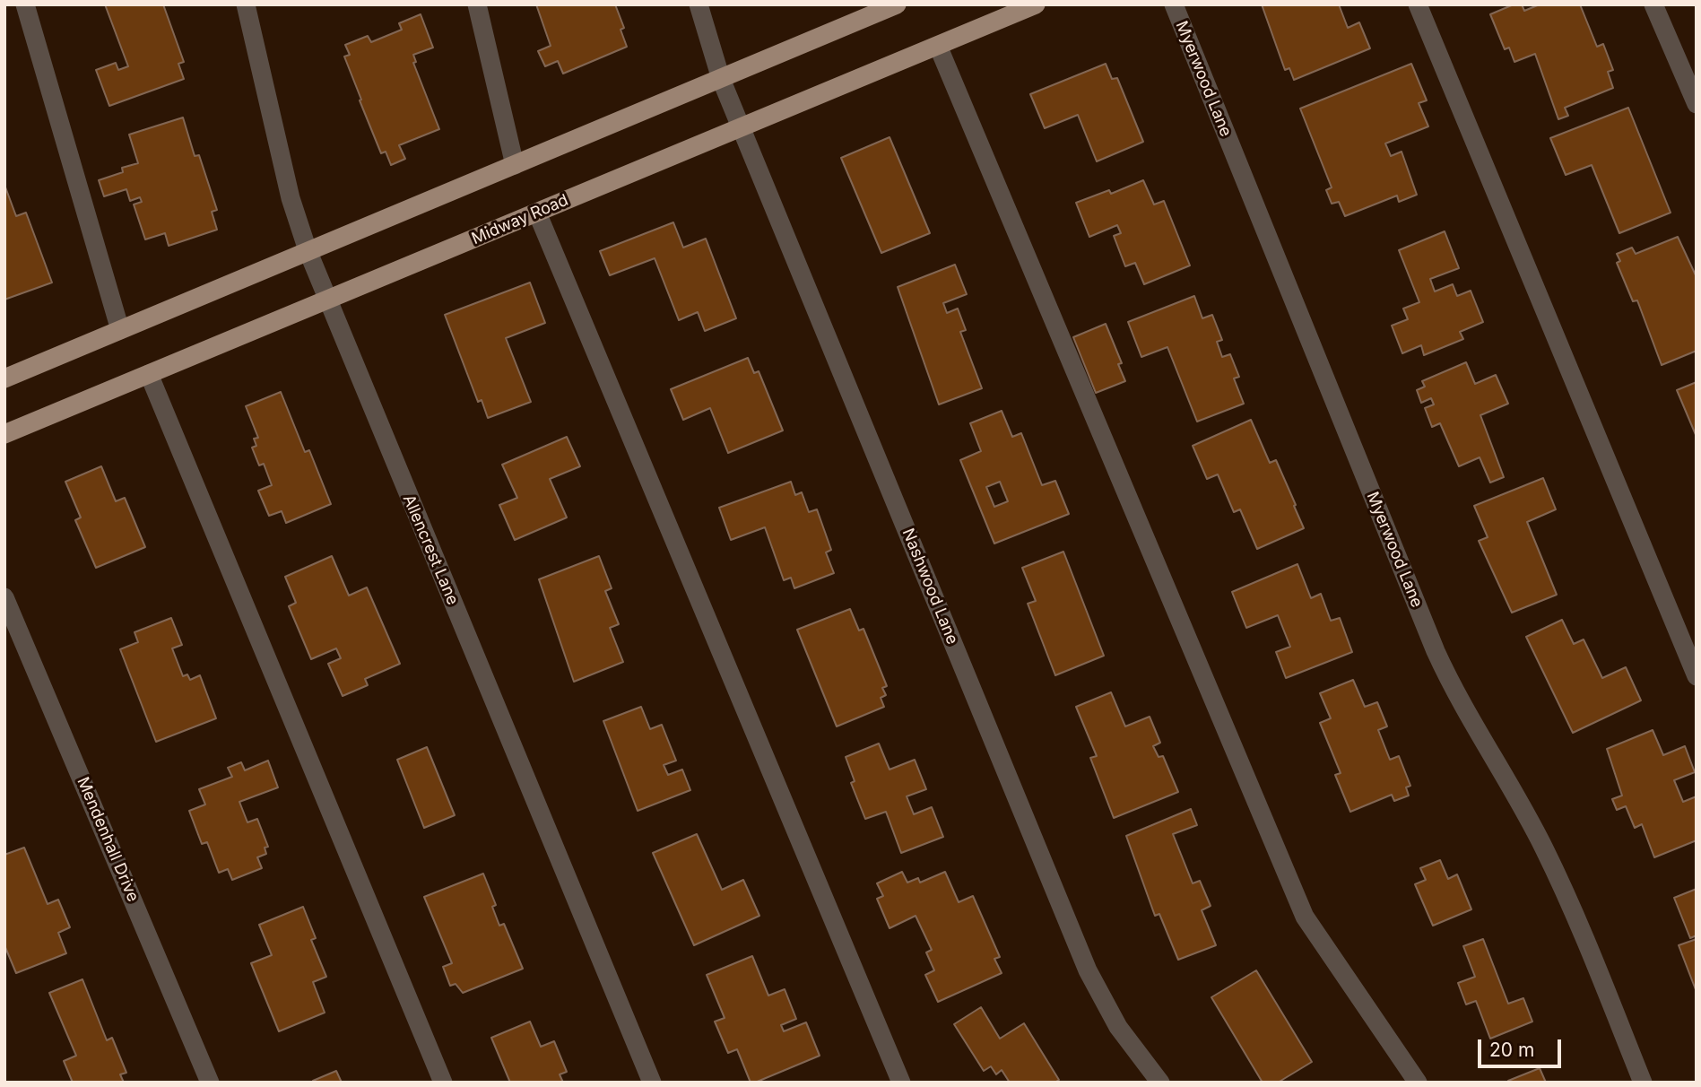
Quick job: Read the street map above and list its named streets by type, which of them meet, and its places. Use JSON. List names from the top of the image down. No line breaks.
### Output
{"streets":{"main road":["Midway Road"],"street":["Myerwood Lane","Allencrest Lane","Nashwood Lane","Mendenhall Drive"]},"crossings":[["Midway Road","Allencrest Lane"],["Midway Road","Nashwood Lane"]],"scale_bar":"20 m"}
